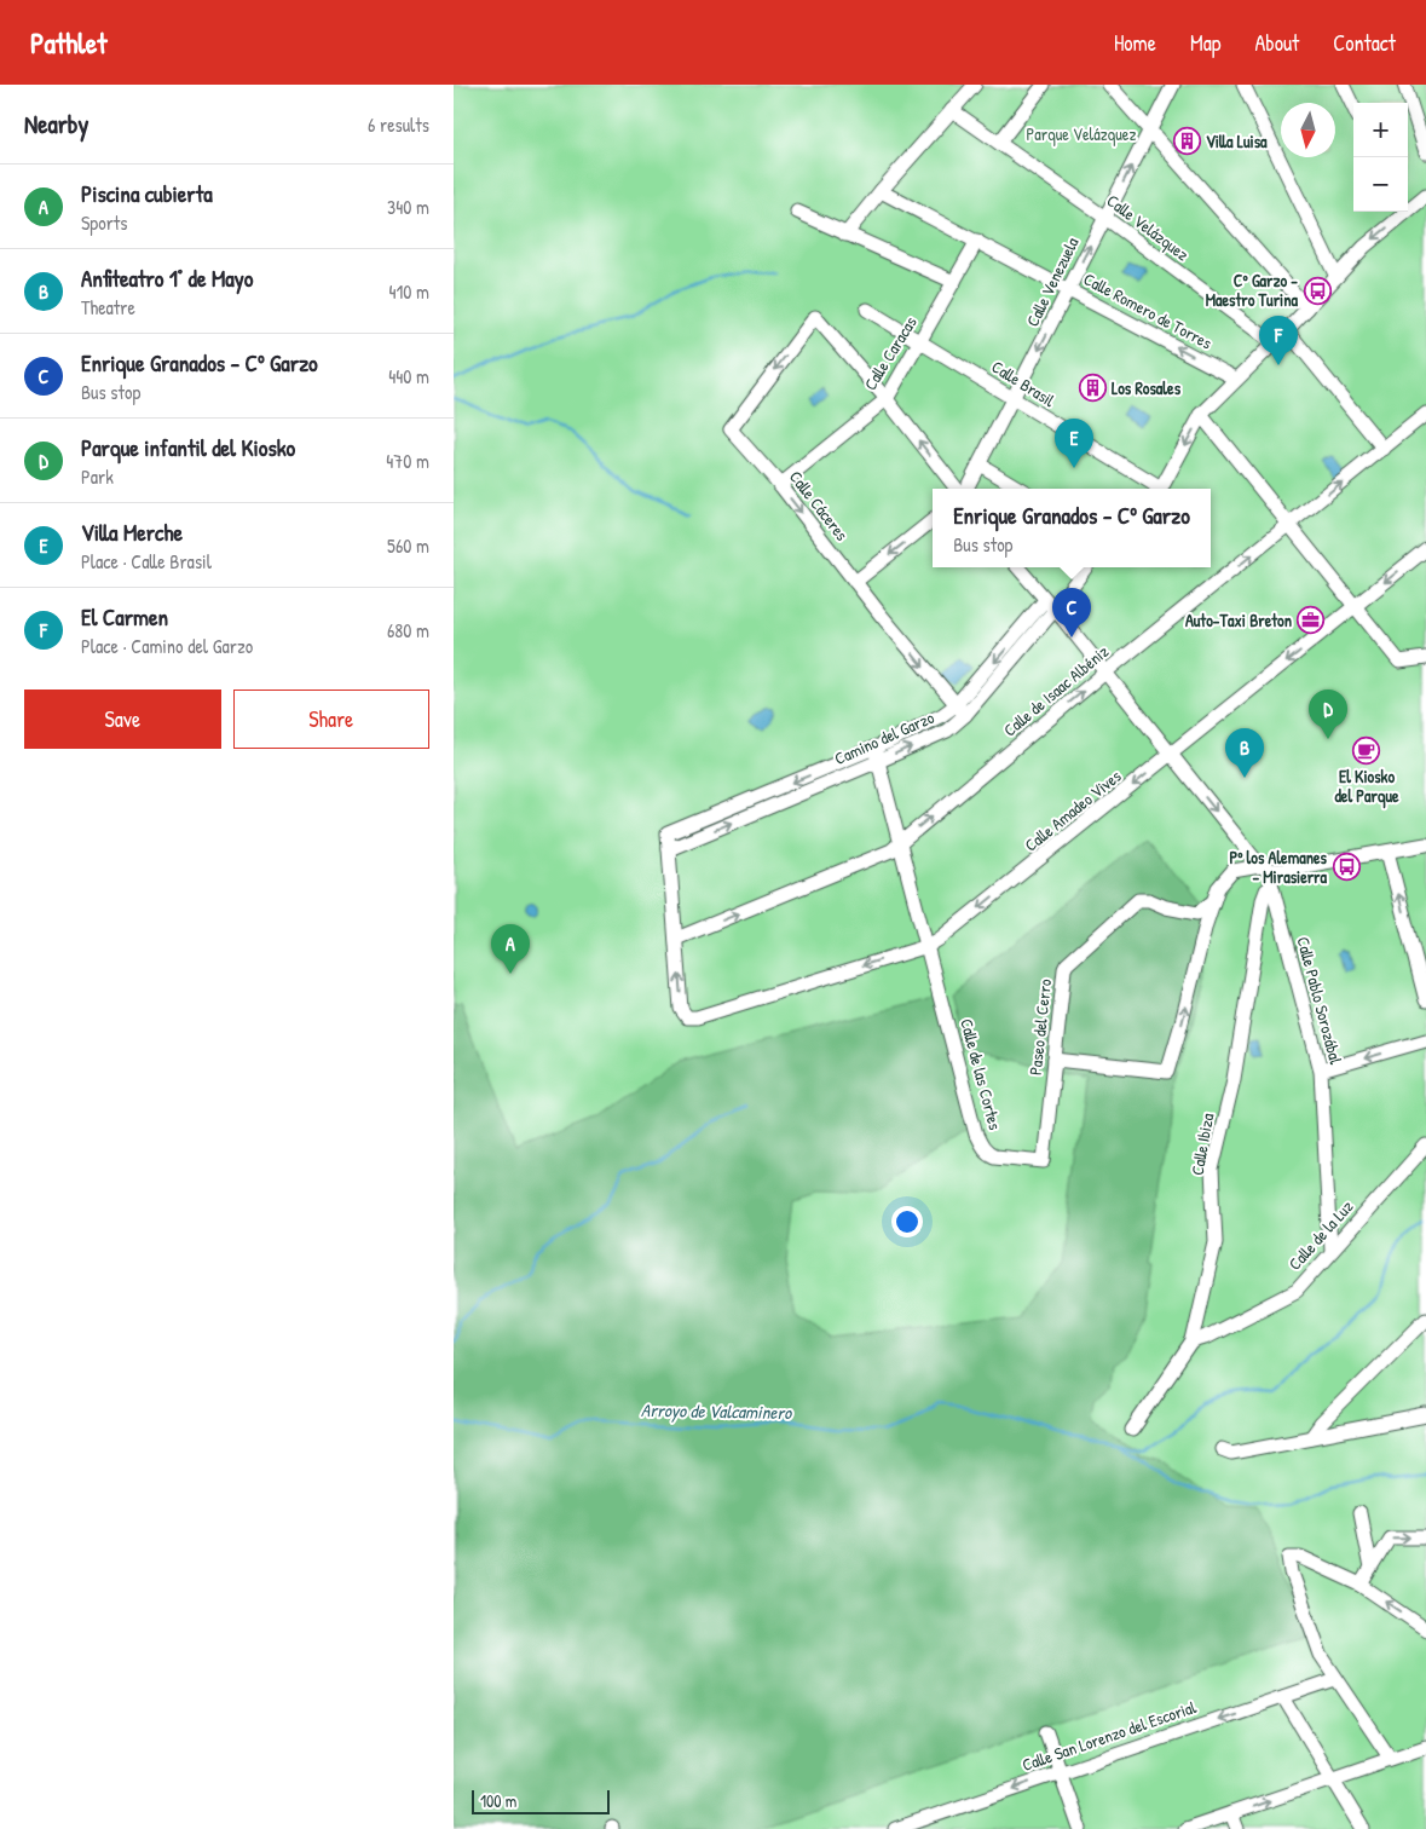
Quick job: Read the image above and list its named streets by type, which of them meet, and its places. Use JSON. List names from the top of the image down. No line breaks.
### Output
{"streets":{"street":["Calle Velázquez","Calle Venezuela","Calle Romero de Torres","Calle Caracas","Calle Brasil","Calle Cáceres","Calle de Isaac Albéniz","Camino del Garzo","Calle Amadeo Vives","Calle Pablo Sorozábal","Paseo del Cerro","Calle de las Cortes","Calle Ibiza","Calle de la Luz","Calle San Lorenzo del Escorial"]},"crossings":[["Calle Velázquez","Calle Venezuela"],["Calle Venezuela","Calle Romero de Torres"],["Calle Venezuela","Calle Brasil"],["Calle Romero de Torres","Calle Caracas"],["Calle Caracas","Calle Brasil"],["Calle Caracas","Calle Cáceres"],["Calle Cáceres","Camino del Garzo"],["Calle de Isaac Albéniz","Calle Amadeo Vives"],["Calle Amadeo Vives","Calle de las Cortes"],["Calle Pablo Sorozábal","Calle Ibiza"],["Calle Pablo Sorozábal","Calle de la Luz"],["Paseo del Cerro","Calle de las Cortes"],["Calle Ibiza","Calle de la Luz"]],"one_way":["Calle de Isaac Albéniz","Calle Amadeo Vives"],"water":["Arroyo de Valcaminero"],"parks":["Parque Velázquez"],"places":{"building":["Villa Luisa","Los Rosales"],"bus stop":["Cº Garzo - Maestro Turina","Pº los Alemanes - Mirasierra"],"office":["Auto-Taxi Breton"],"cafe":["El Kiosko del Parque"]},"scale_bar":"100 m","north":"bottom","page":{"header":"Pathlet","nav":["Home","Map","About","Contact"],"heading":["Nearby","6 results"],"map_buttons":["+","−"],"list":[{"mark":"A","name":"Piscina cubierta","note":"Sports","value":"340 m"},{"mark":"B","name":"Anfiteatro 1° de Mayo","note":"Theatre","value":"410 m"},{"mark":"C","name":"Enrique Granados - Cº Garzo","note":"Bus stop","value":"440 m"},{"mark":"D","name":"Parque infantil del Kiosko","note":"Park","value":"470 m"},{"mark":"E","name":"Villa Merche","note":"Place · Calle Brasil","value":"560 m"},{"mark":"F","name":"El Carmen","note":"Place · Camino del Garzo","value":"680 m"}],"pins":["F","E","C","D","B","A"],"popup":["Enrique Granados - Cº Garzo","Bus stop"],"buttons":["Save","Share"],"scale":"100 m"}}
